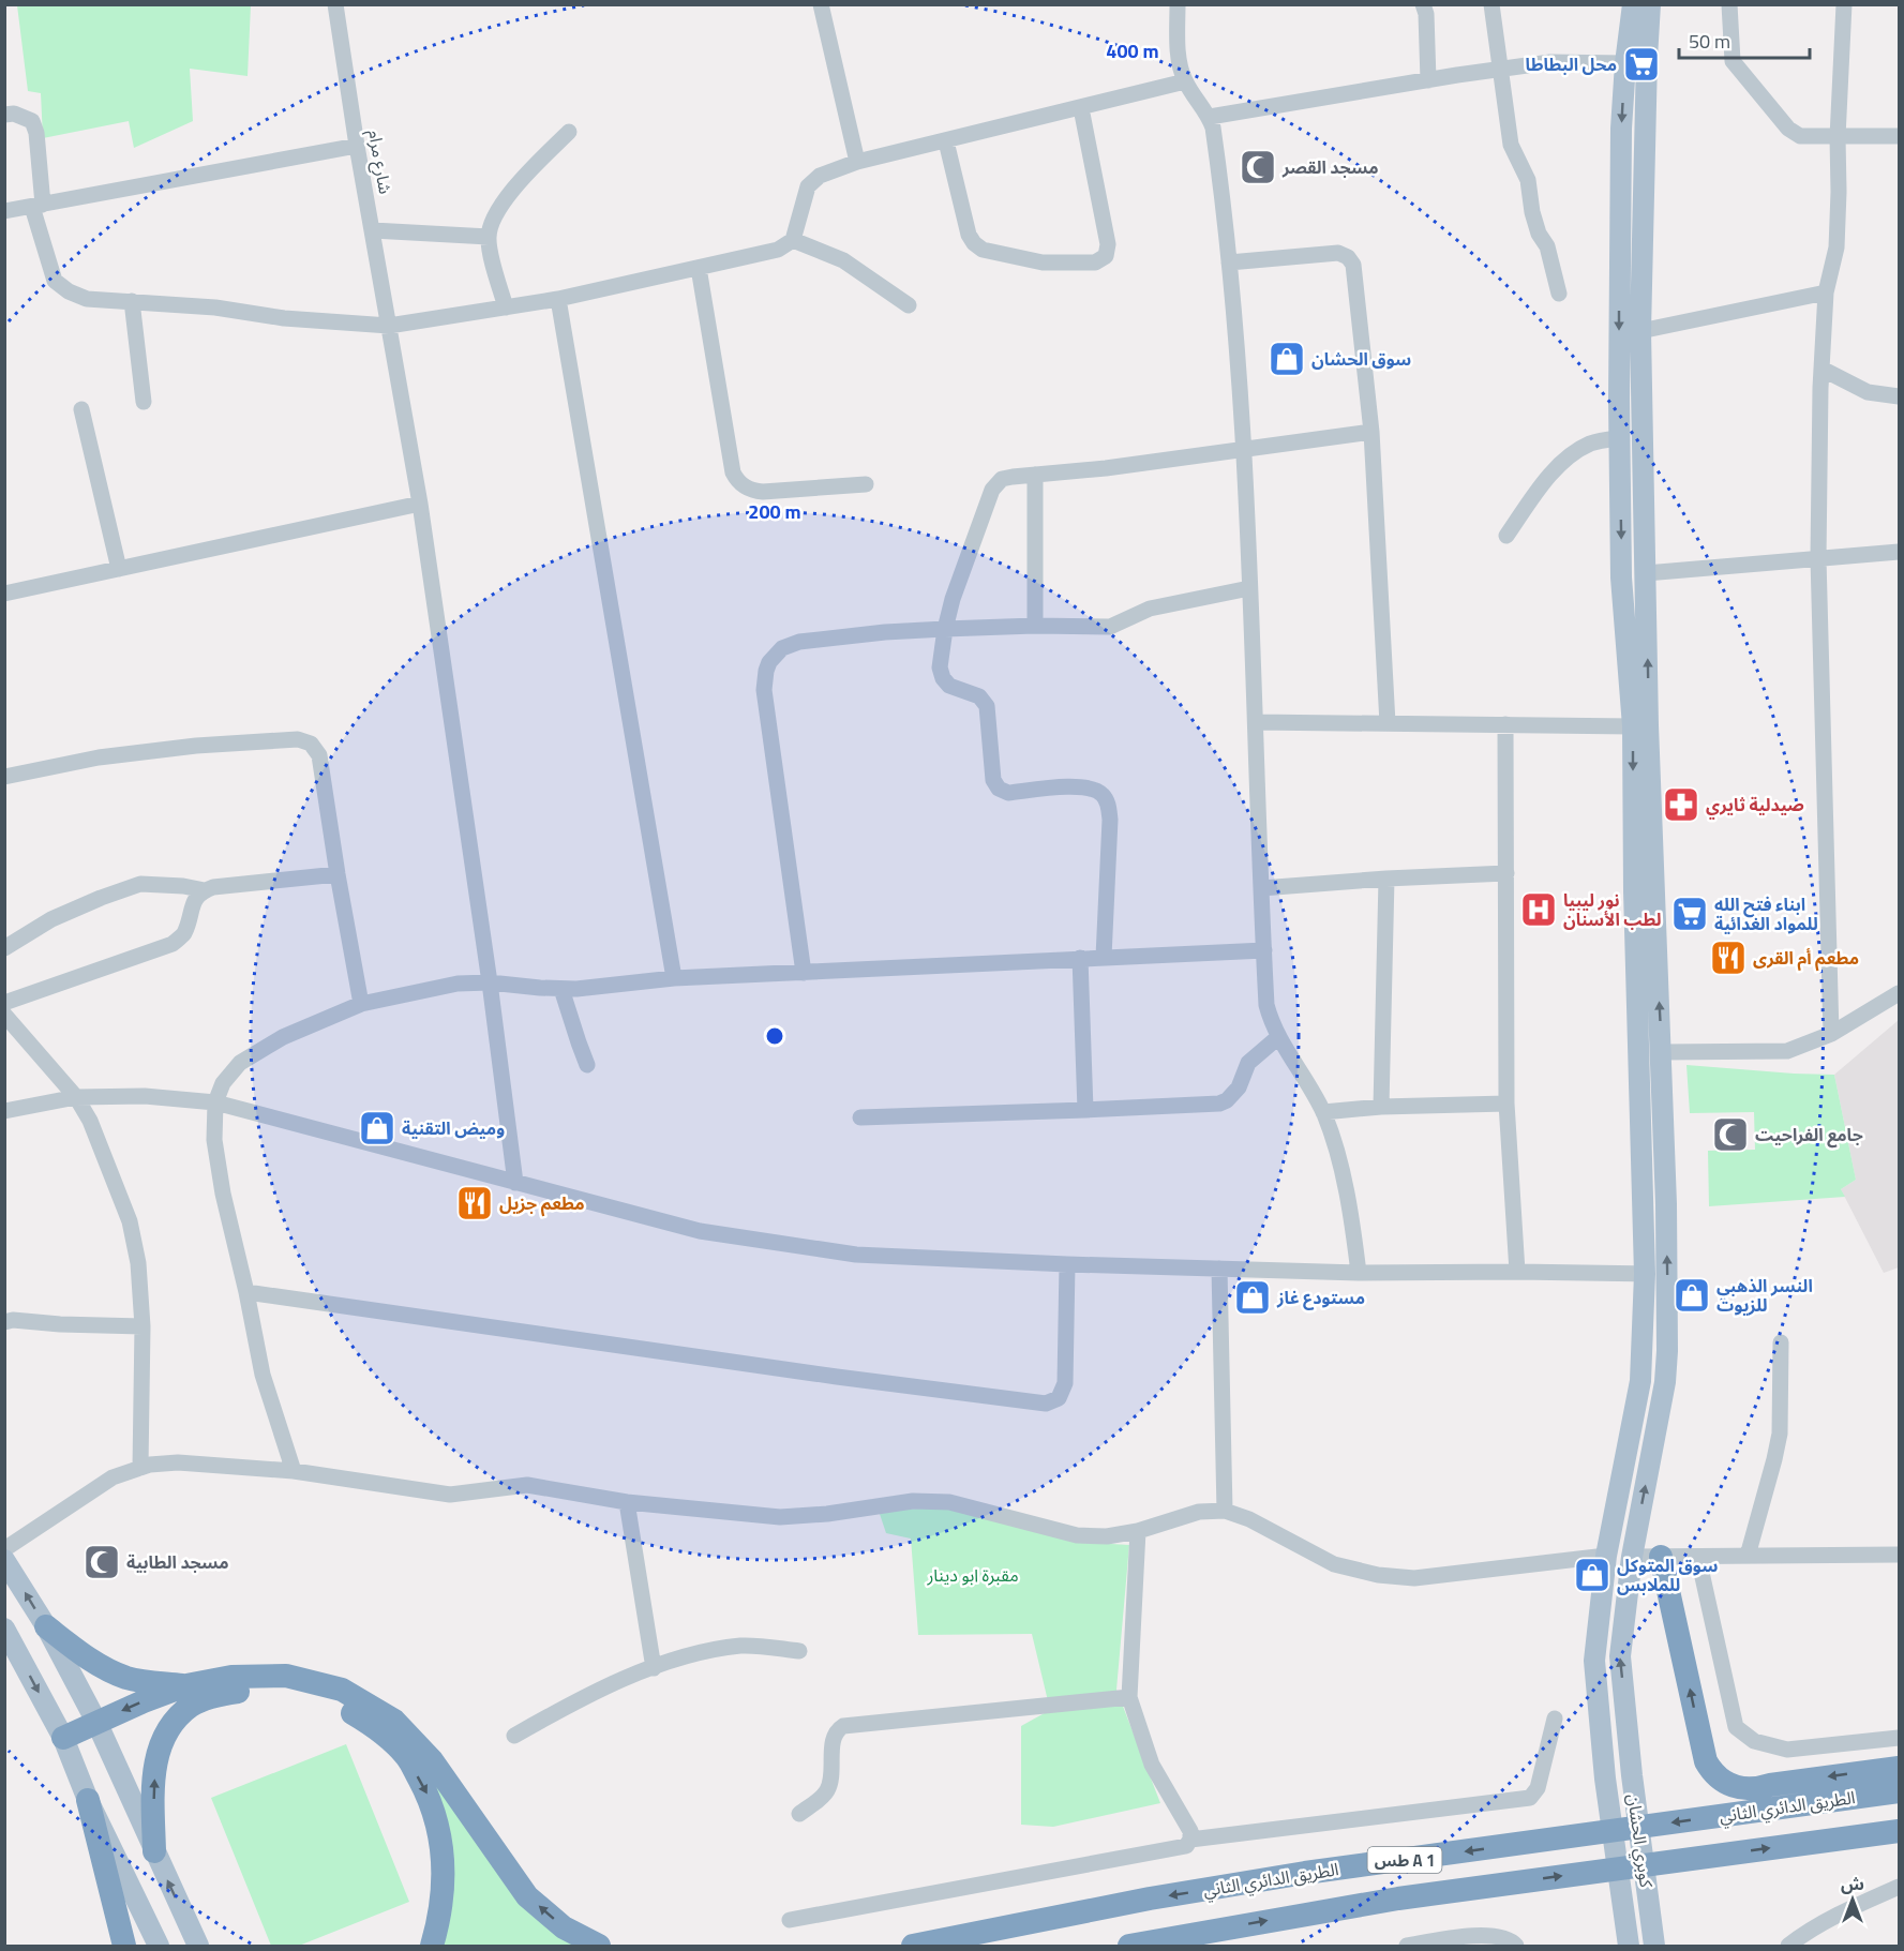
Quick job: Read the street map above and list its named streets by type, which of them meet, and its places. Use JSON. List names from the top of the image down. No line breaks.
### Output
{"streets":{"highway":["الطريق الدائري الثاني","طس A 1"],"main road":["كوبري الحشان"],"street":["شارع مرام"]},"parks":["مقبرة ابو دينار"],"places":{"supermarket":["محل البطاطا","ابناء فتح الله للمواد الغدائية"],"mosque":["مسجد القصر","جامع الفراحيت","مسجد الطابية"],"shop":["سوق الحشان","وميض التقنية","النسر الذهبي للزيوت","مستودع غاز","سوق المتوكل للملابس"],"pharmacy":["صيدلية ثايري"],"hospital":["نور ليبيا لطب الأسنان"],"restaurant":["مطعم أم القرى","مطعم جزيل"]},"scale_bar":"50 m","north":"top","rings":["400 m","200 m"]}
